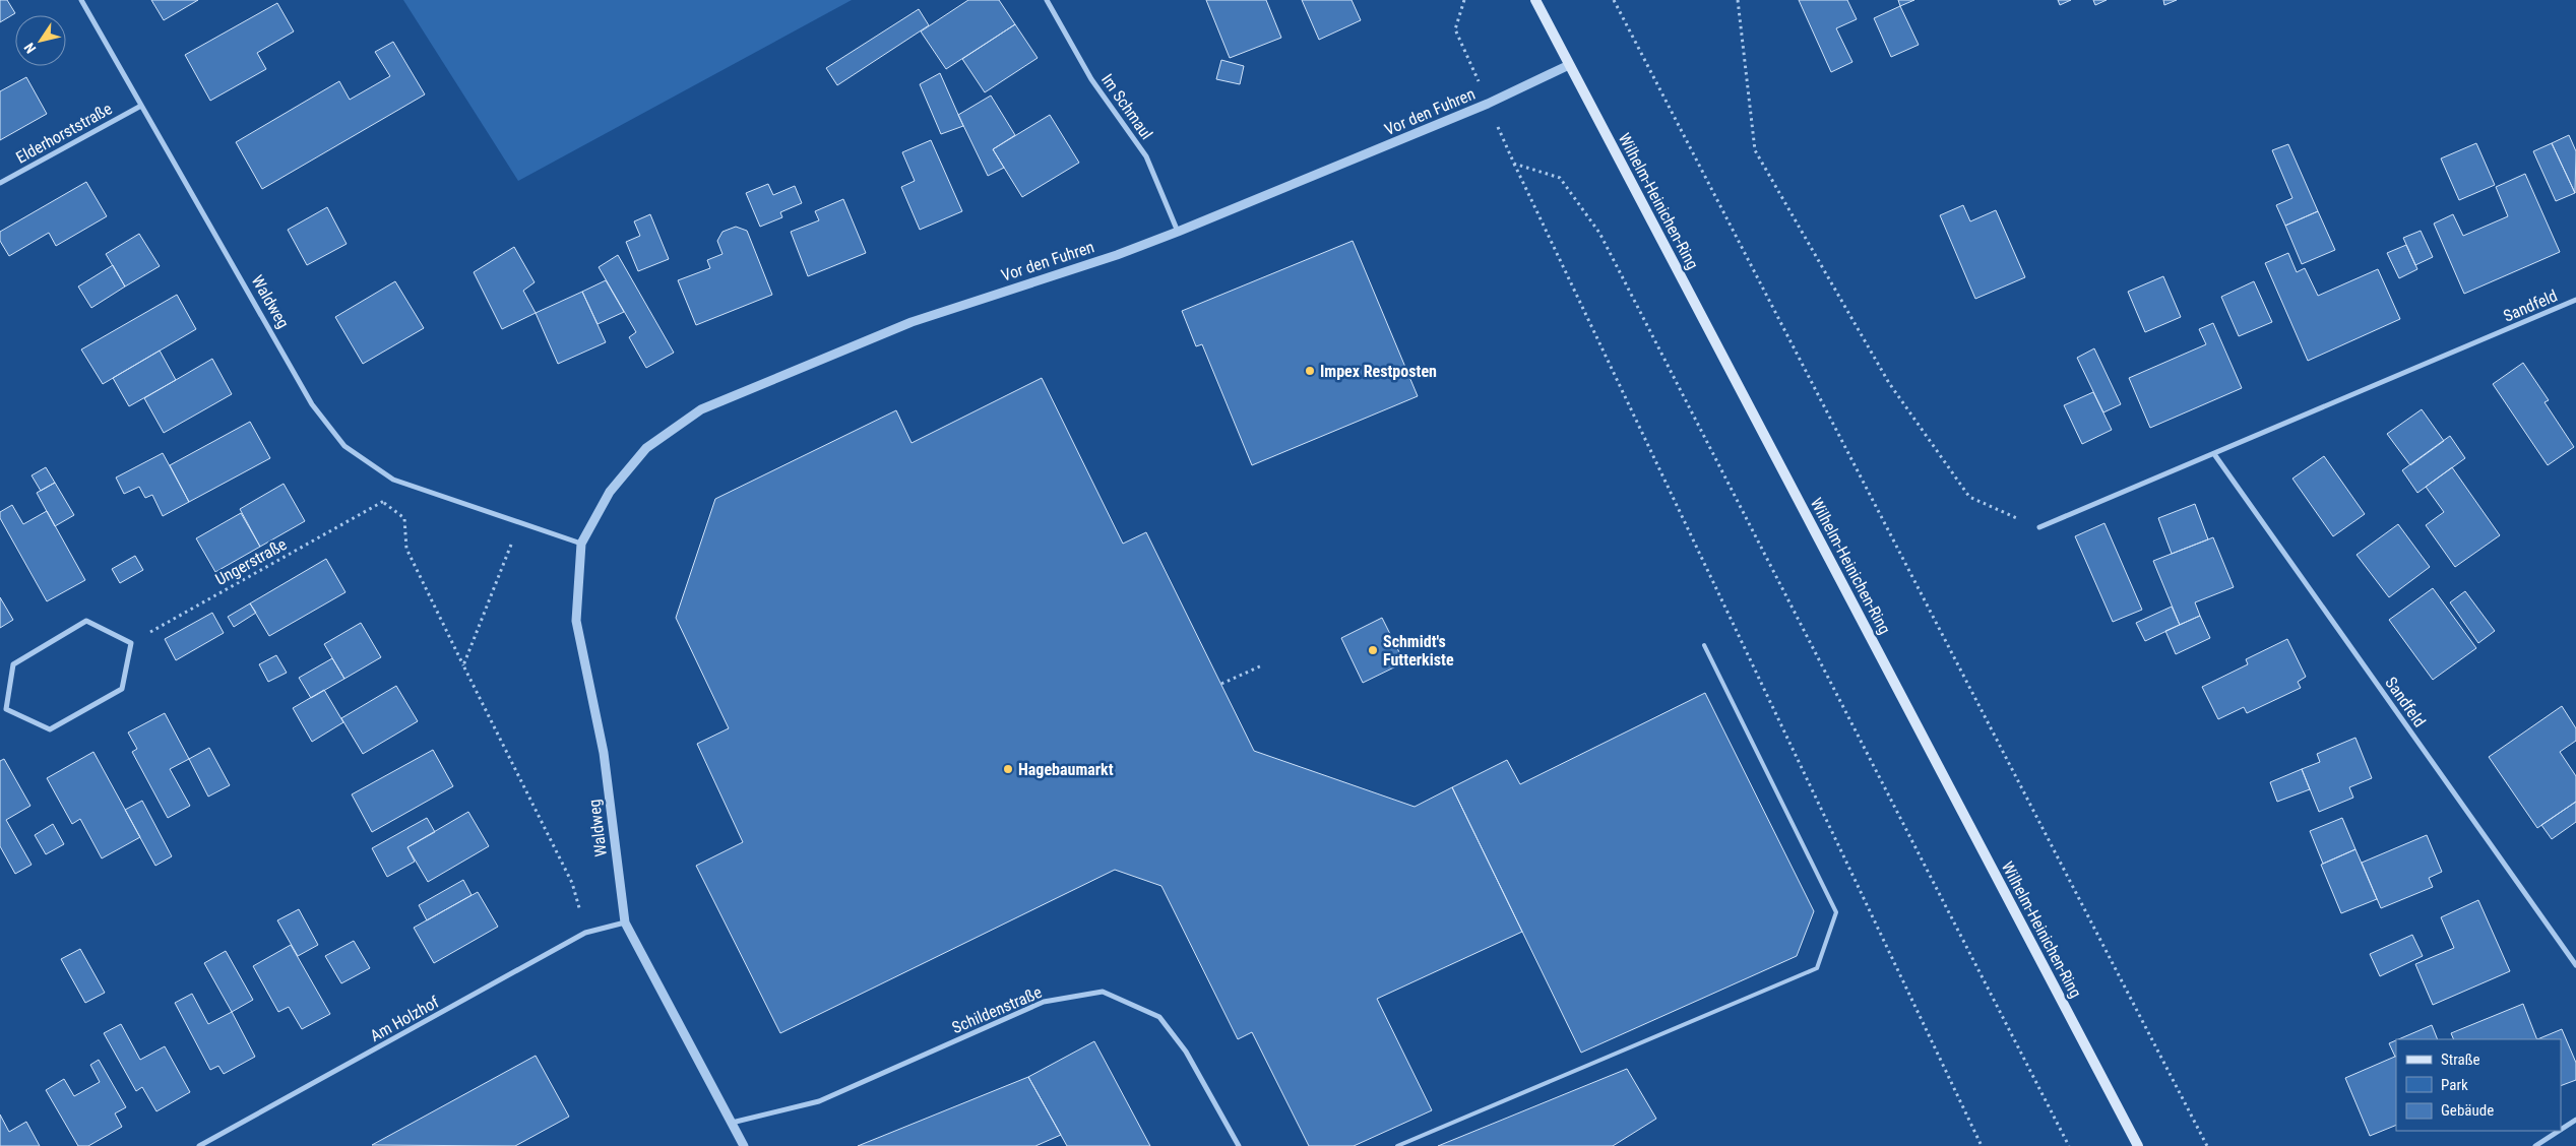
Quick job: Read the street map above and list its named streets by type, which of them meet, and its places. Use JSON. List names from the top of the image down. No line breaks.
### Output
{"streets":{"main road":["Wilhelm-Heinichen-Ring"],"street":["Im Schmaul","Vor den Fuhren","Elderhorststraße","Waldweg","Sandfeld","Schildenstraße","Am Holzhof"],"path":["Ungerstraße"]},"crossings":[["Im Schmaul","Vor den Fuhren"],["Vor den Fuhren","Wilhelm-Heinichen-Ring"],["Vor den Fuhren","Waldweg"],["Elderhorststraße","Waldweg"],["Waldweg","Schildenstraße"],["Waldweg","Am Holzhof"]],"places":["Impex Restposten","Schmidt's Futterkiste","Hagebaumarkt"],"legend":["Straße","Park","Gebäude"],"north":"bottom left"}
